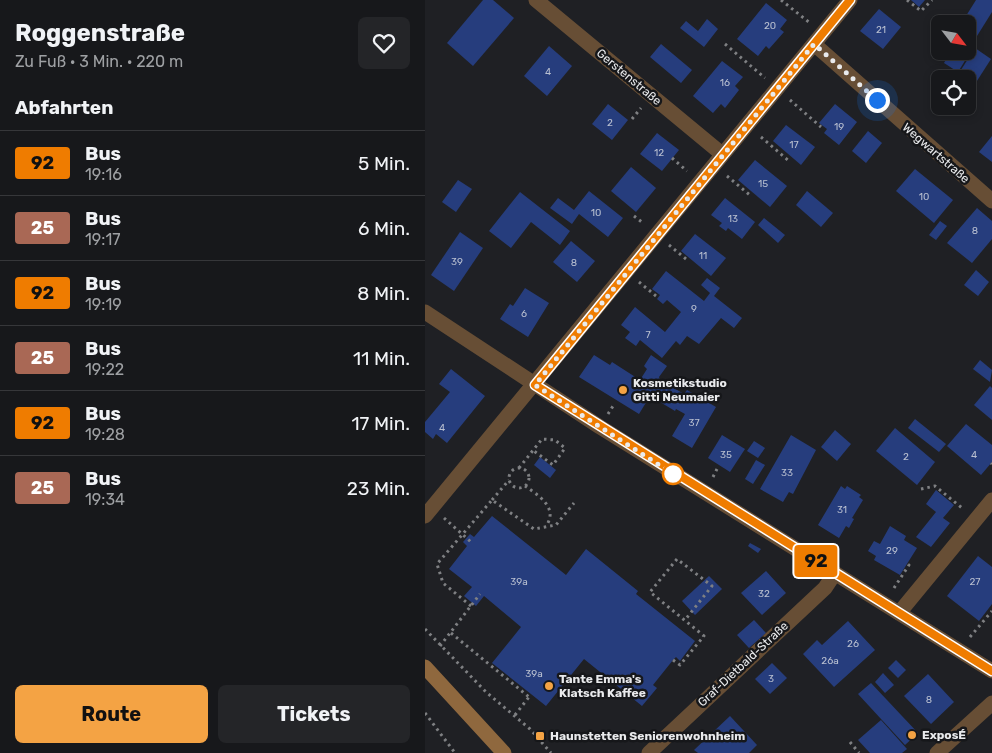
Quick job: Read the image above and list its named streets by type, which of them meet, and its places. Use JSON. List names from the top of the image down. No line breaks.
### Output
{"streets":{"street":["Gerstenstraße","Wegwartstraße","Graf-Dietbald-Straße"]},"places":{"other":["Kosmetikstudio Gitti Neumaier","Tante Emma's Klatsch Kaffee","ExposÉ"],"transit":["Haunstetten Seniorenwohnheim"]},"lines":["bus line 92"],"house_numbers":["20","21","4","16","2","19","17","12","15","10","10","13","8","11","39","8","9","6","7","37","4","35","4","2","33","31","29","39a","27","32","26","26a","39a","3","8"],"north":"bottom right","page":{"heading":[["Roggenstraße","Zu Fuß · 3 Min. · 220 m"],"Abfahrten"],"on_map":"92","list":[{"mark":"92","name":"Bus","note":"19:16","value":"5 Min."},{"mark":"25","name":"Bus","note":"19:17","value":"6 Min."},{"mark":"92","name":"Bus","note":"19:19","value":"8 Min."},{"mark":"25","name":"Bus","note":"19:22","value":"11 Min."},{"mark":"92","name":"Bus","note":"19:28","value":"17 Min."},{"mark":"25","name":"Bus","note":"19:34","value":"23 Min."}],"buttons":["Route","Tickets"]}}
